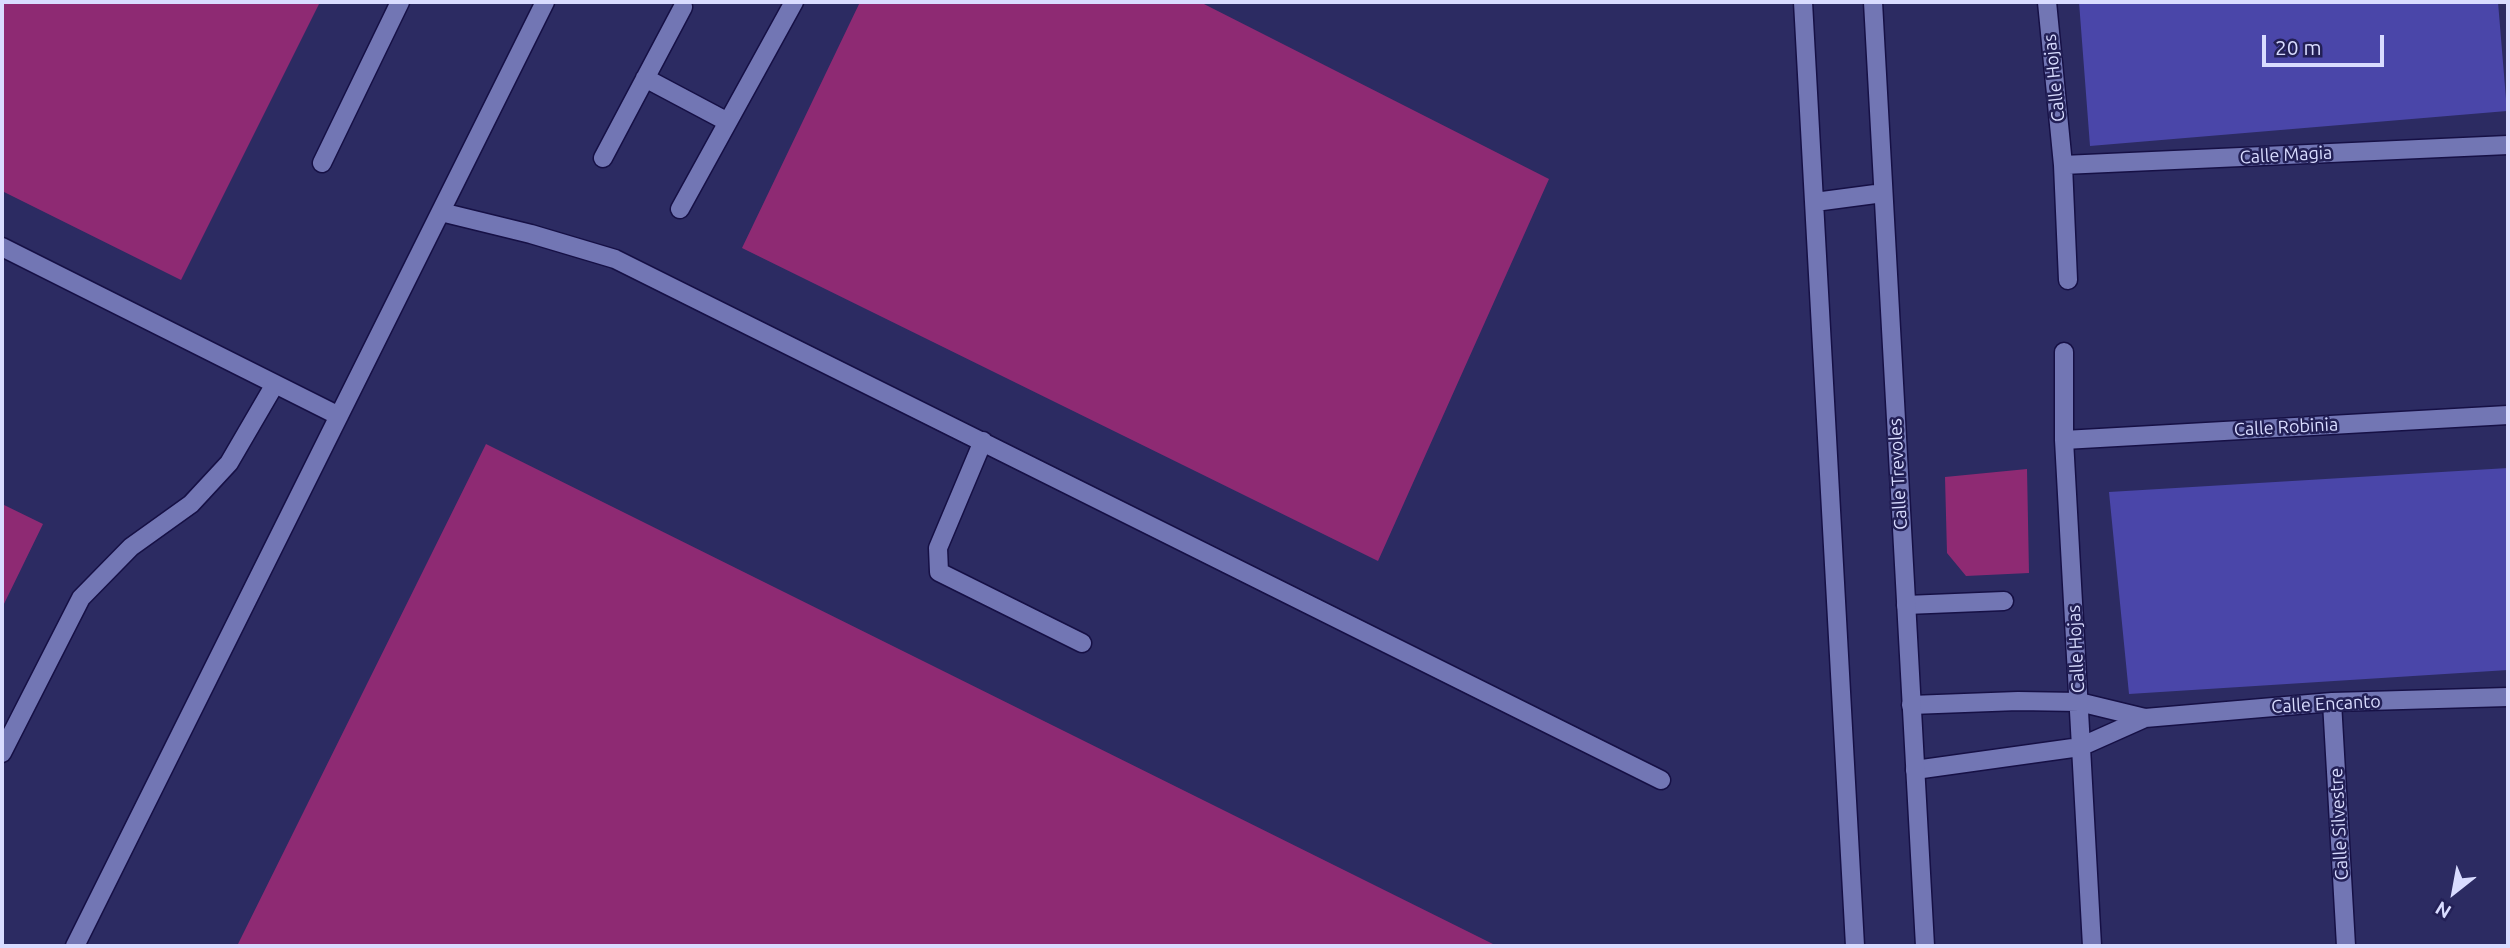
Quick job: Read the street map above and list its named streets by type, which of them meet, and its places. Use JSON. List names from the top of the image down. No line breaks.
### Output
{"streets":{"street":["Calle Hojas","Calle Magia","Calle Robinia","Calle Trevoles","Calle Encanto","Calle Silvestre"]},"crossings":[["Calle Hojas","Calle Magia"],["Calle Hojas","Calle Robinia"],["Calle Hojas","Calle Encanto"],["Calle Trevoles","Calle Encanto"],["Calle Encanto","Calle Silvestre"]],"scale_bar":"20 m","north":"bottom left"}
